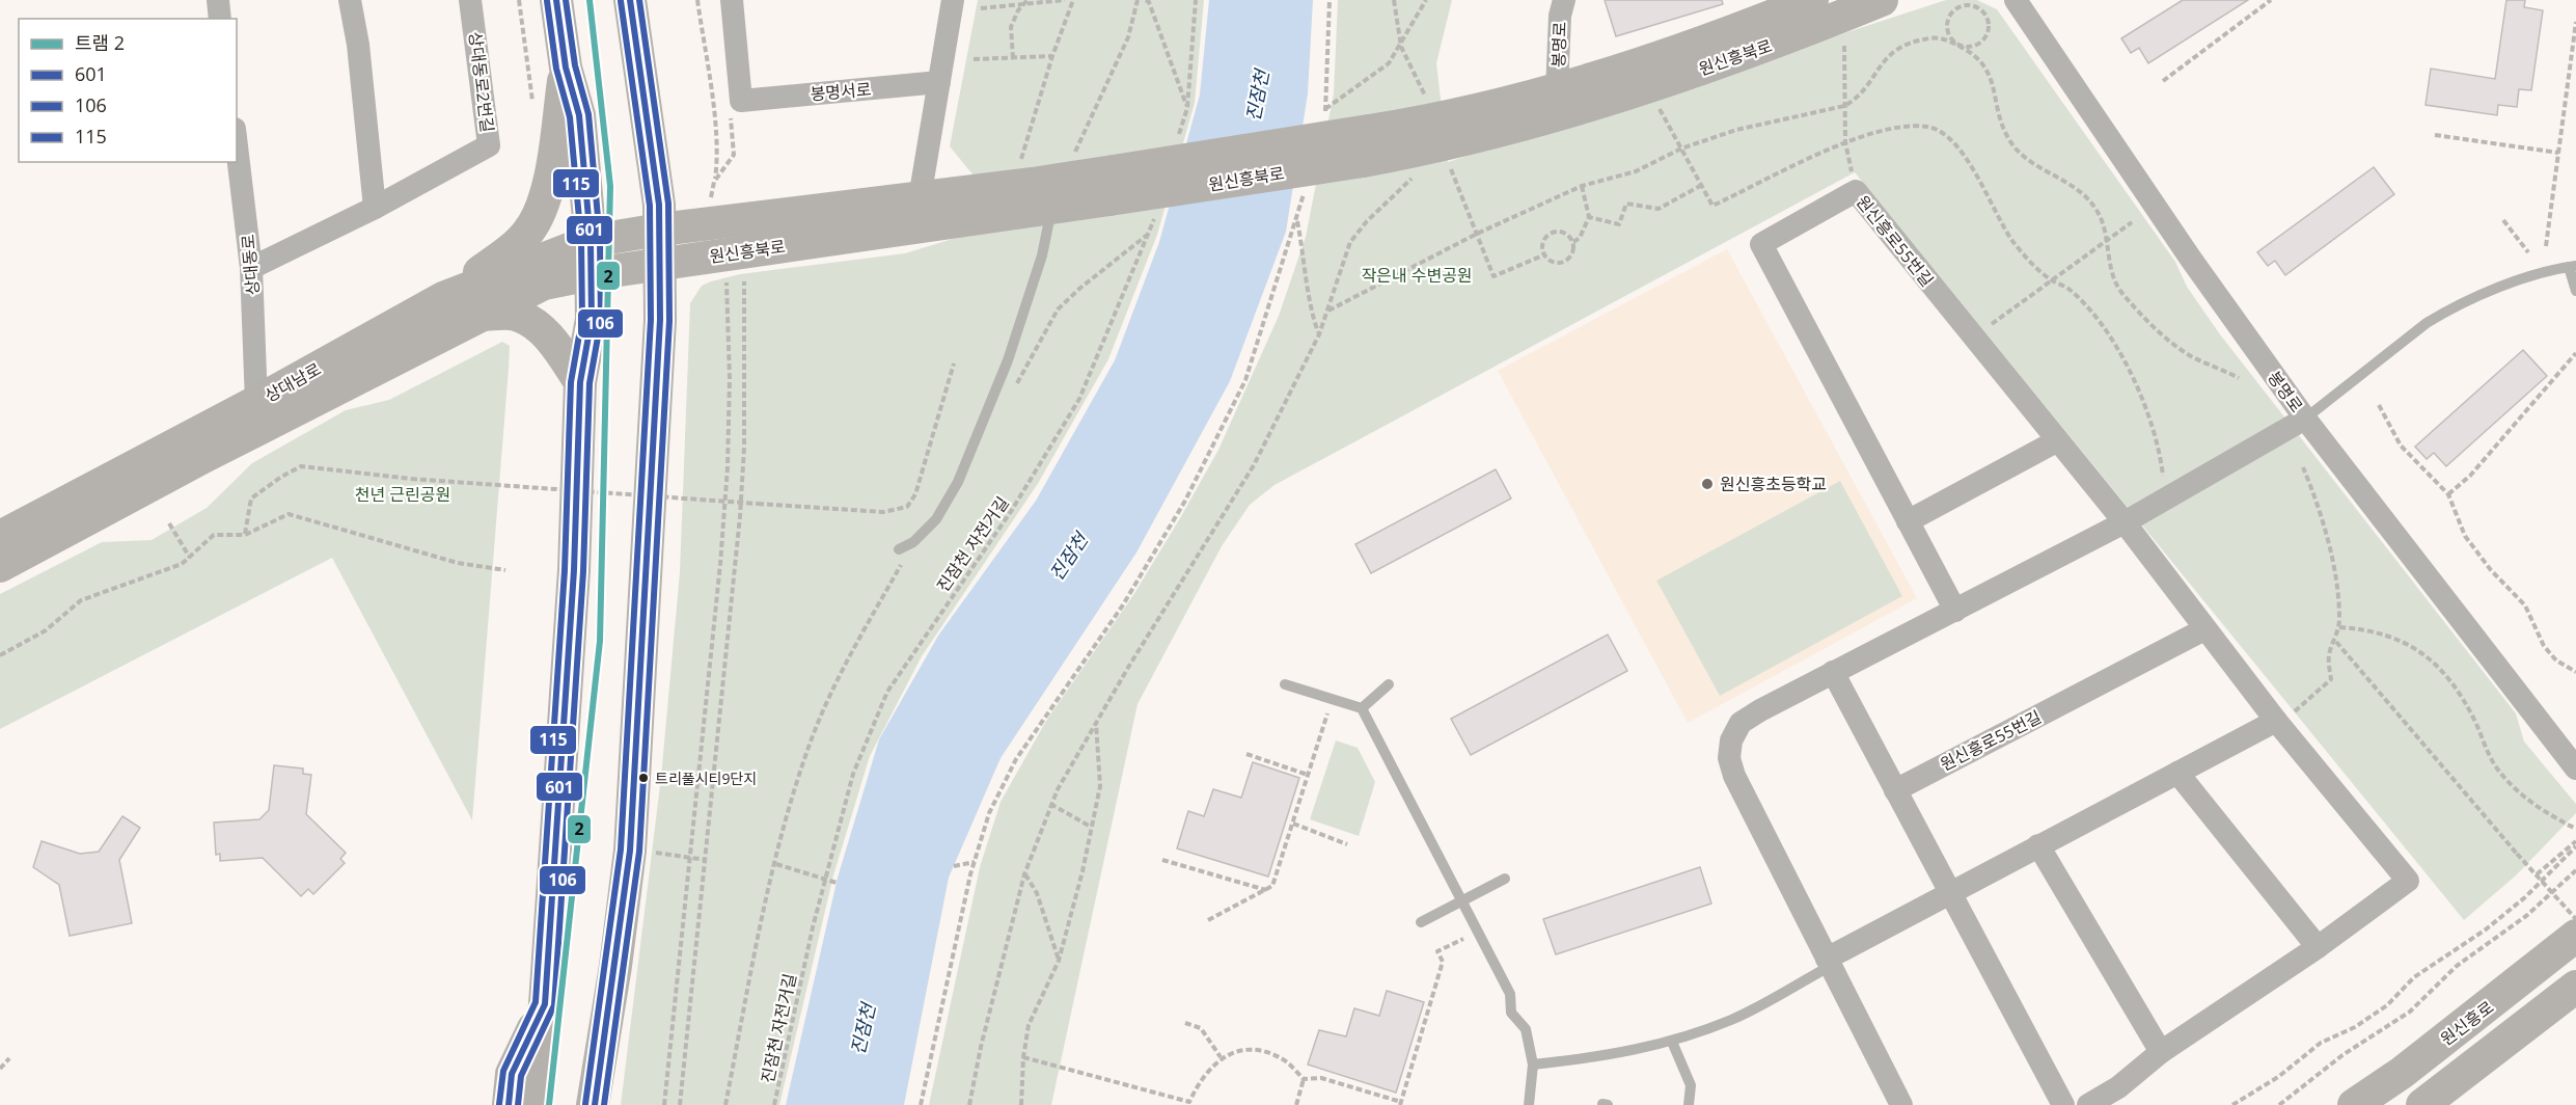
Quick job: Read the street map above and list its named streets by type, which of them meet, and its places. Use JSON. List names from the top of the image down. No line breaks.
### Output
{"streets":{"street":["봉명로","원신흥북로","상대동로2번길","봉명서로","원신흥로55번길","상대동로","상대남로","원신흥로"],"path":["진잠천 자전거길"]},"crossings":[["봉명로","원신흥북로"],["원신흥북로","상대남로"],["상대동로2번길","상대동로"],["상대동로","상대남로"]],"water":["진잠천"],"parks":["작은내 수변공원","천년 근린공원"],"places":["원신흥초등학교","트리풀시티9단지"],"lines":["tram line 2","transit line 601","transit line 106","transit line 115"],"legend":["트램 2","601","106","115"]}
